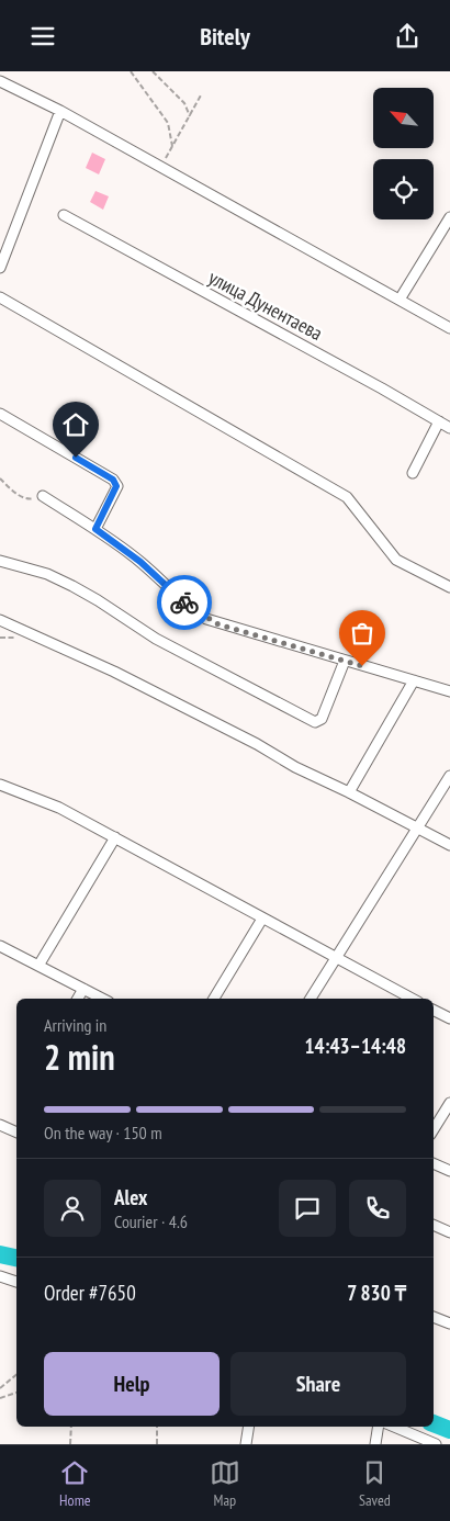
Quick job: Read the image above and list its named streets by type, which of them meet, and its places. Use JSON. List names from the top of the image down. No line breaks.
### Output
{"streets":{"street":["улица Дунентаева"]},"north":"top left","page":{"header":"Bitely","heading":["2 min","Arriving in","14:43–14:48"],"panel":["Alex","Courier · 4.6","Order #7650","7 830 ₸"],"bar":"On the way · 150 m","buttons":["Help","Share"],"tabs":["Home","Map","Saved"]}}
